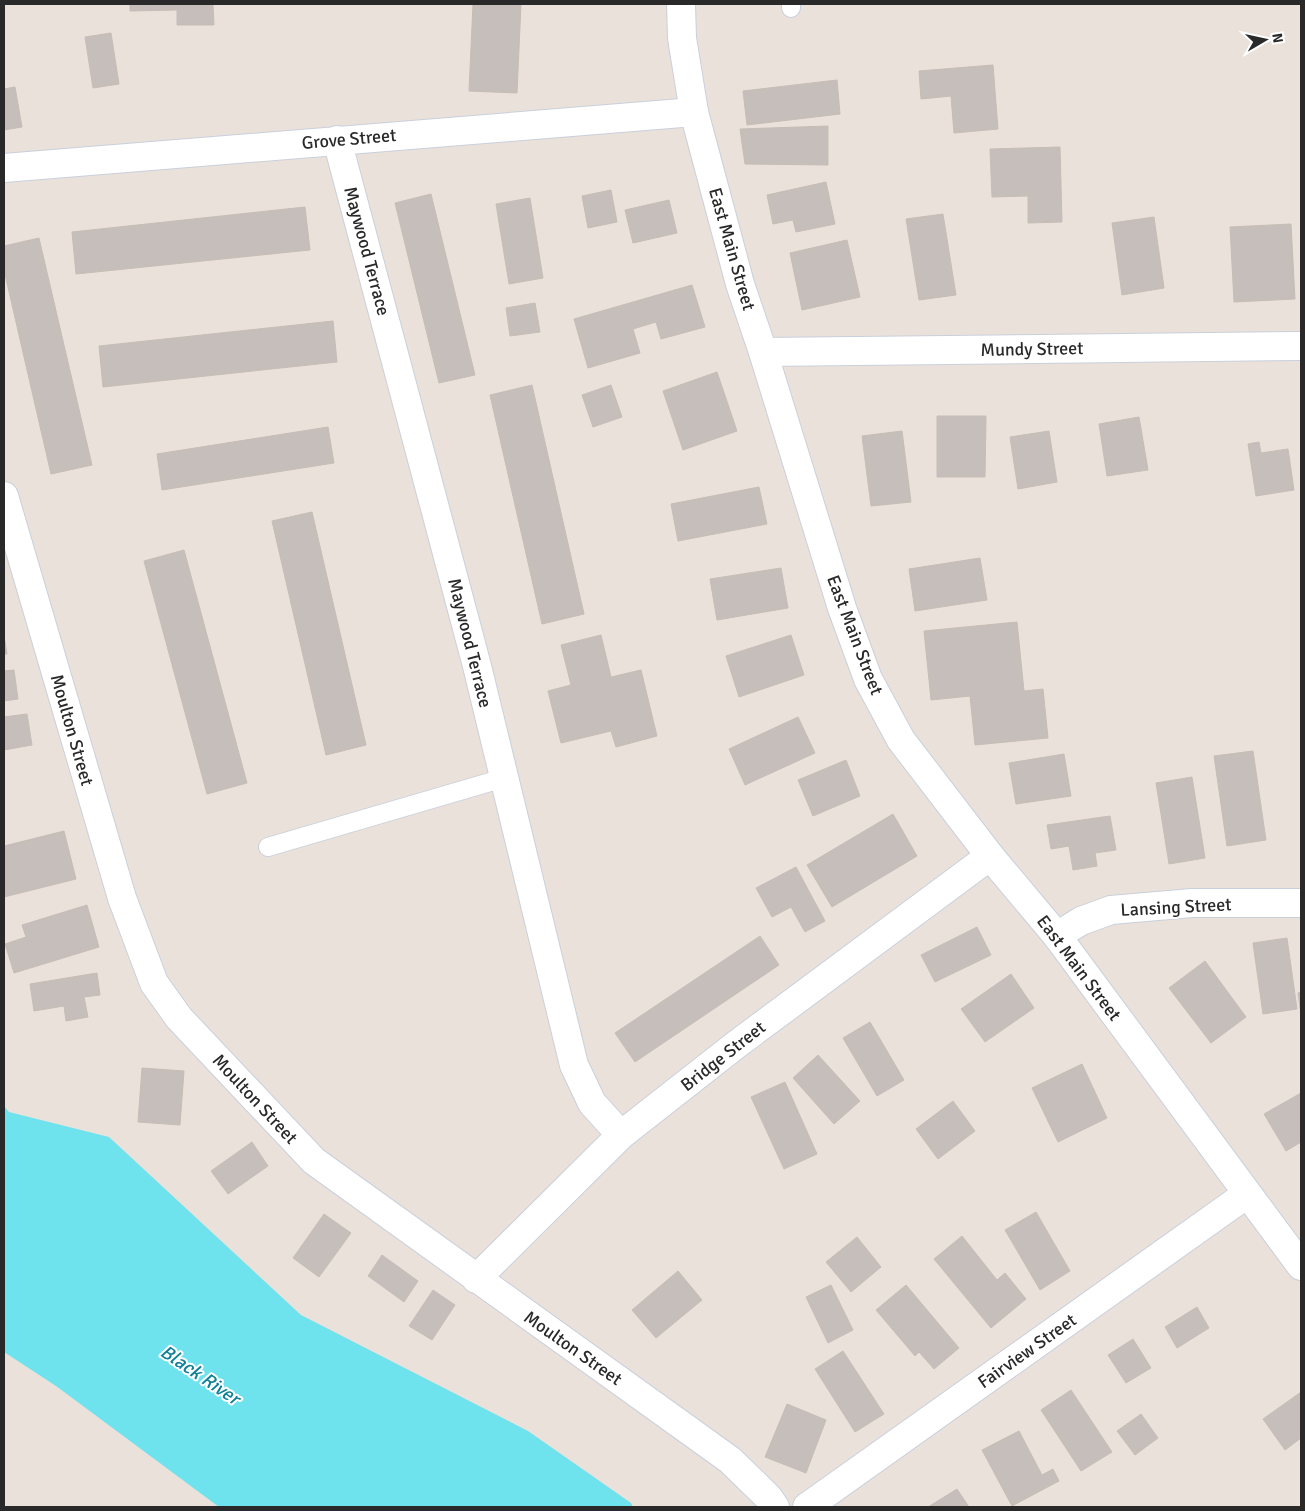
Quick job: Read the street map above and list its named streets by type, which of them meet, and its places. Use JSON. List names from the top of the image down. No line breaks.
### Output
{"streets":{"street":["Grove Street","East Main Street","Maywood Terrace","Mundy Street","Moulton Street","Lansing Street","Bridge Street","Fairview Street"]},"crossings":[["Grove Street","East Main Street"],["Grove Street","Maywood Terrace"],["East Main Street","Mundy Street"],["East Main Street","Lansing Street"],["East Main Street","Bridge Street"],["East Main Street","Fairview Street"],["Maywood Terrace","Bridge Street"],["Moulton Street","Bridge Street"]],"water":["Black River"],"north":"right"}
